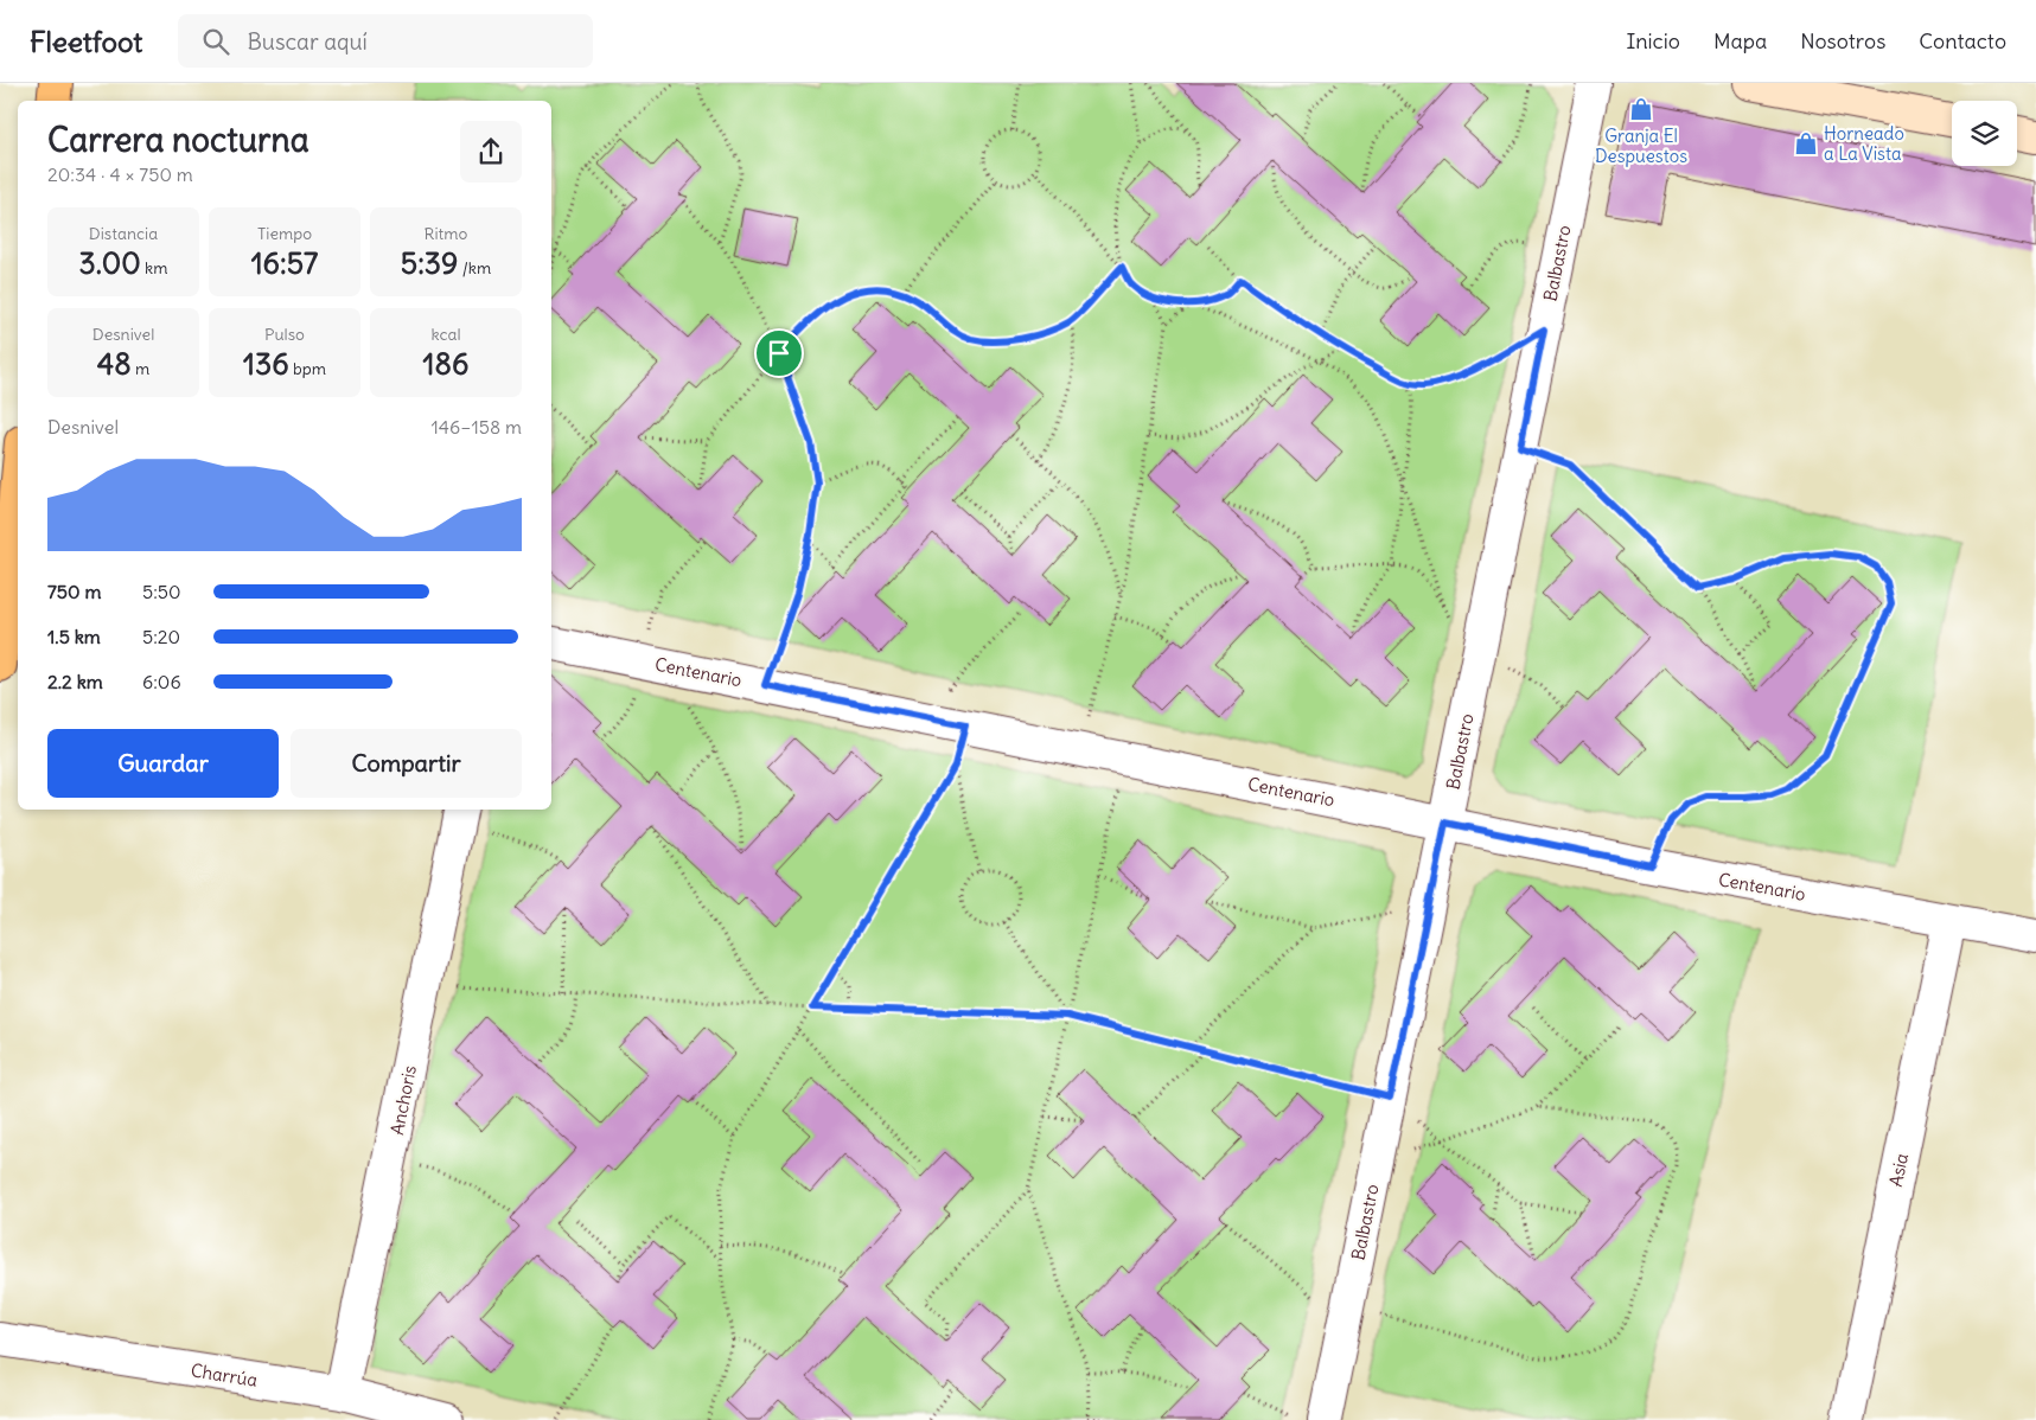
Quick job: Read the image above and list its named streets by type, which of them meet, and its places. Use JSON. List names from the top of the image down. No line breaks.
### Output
{"streets":{"street":["Balbastro","Centenario","Anchoris","Asia","Charrúa"]},"crossings":[["Balbastro","Centenario"],["Centenario","Asia"],["Anchoris","Charrúa"]],"places":{"shop":["Granja El Despuestos","Horneado a La Vista"]},"page":{"header":"Fleetfoot","search":"Buscar aquí","nav":["Inicio","Mapa","Nosotros","Contacto"],"heading":["Carrera nocturna","20:34 · 4 × 750 m"],"stats":[["Distancia","3.00 km"],["Tiempo","16:57"],["Ritmo","5:39 /km"],["Desnivel","48 m"],["Pulso","136 bpm"],["kcal","186"]],"chart":["Desnivel","146–158 m"],"list":[{"name":"750 m","note":"5:50"},{"name":"1.5 km","note":"5:20"},{"name":"2.2 km","note":"6:06"}],"buttons":["Guardar","Compartir"]}}
